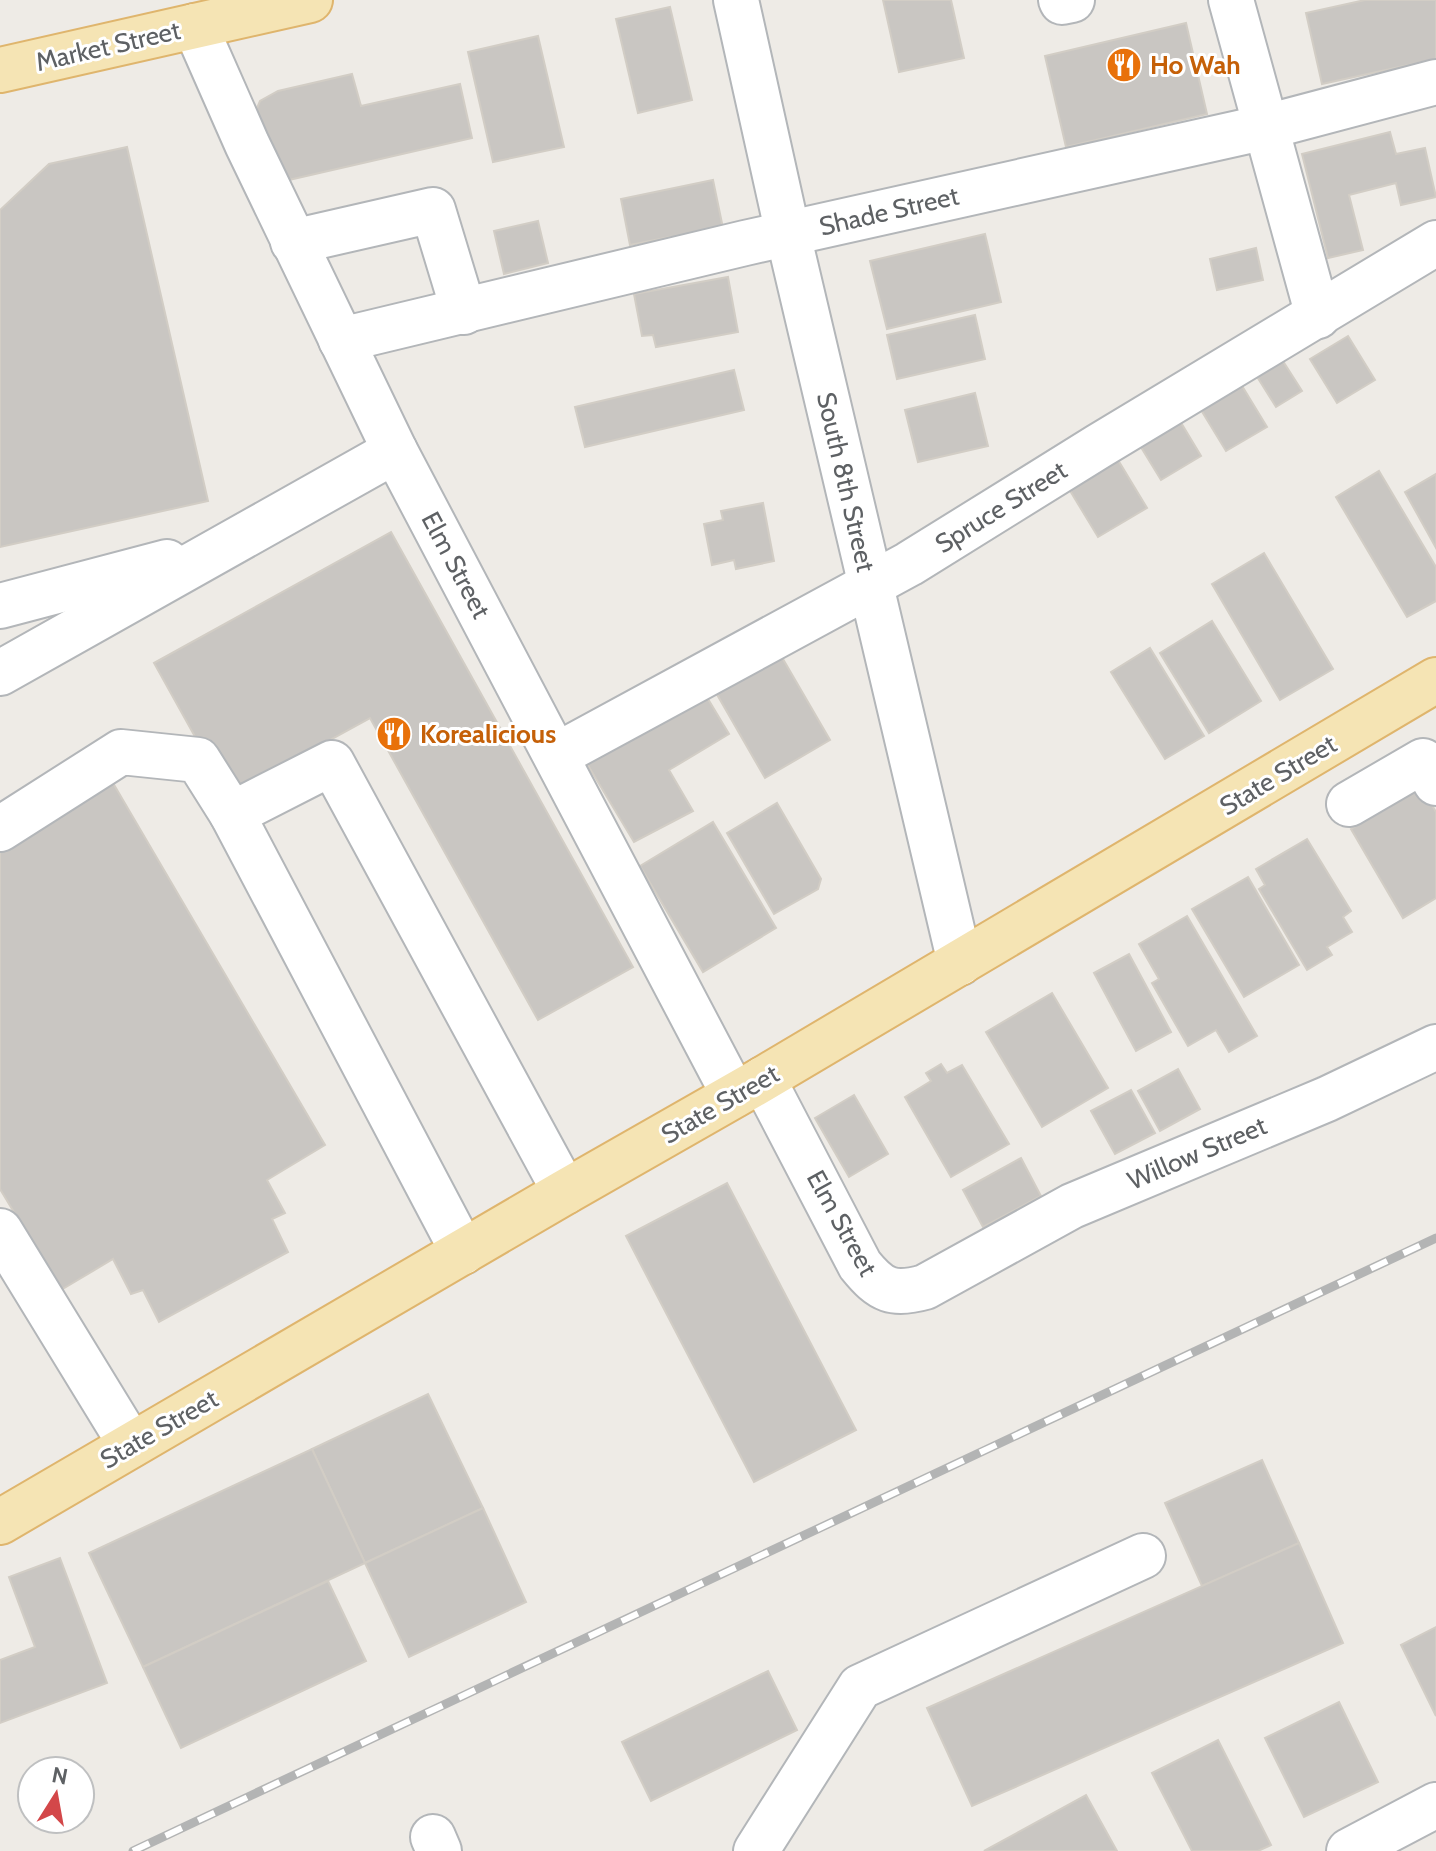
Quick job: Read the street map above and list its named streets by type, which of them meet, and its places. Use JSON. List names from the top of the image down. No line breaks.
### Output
{"streets":{"main road":["Market Street","State Street"],"street":["Shade Street","South 8th Street","Spruce Street","Elm Street","Willow Street"]},"crossings":[["Market Street","Elm Street"],["Shade Street","South 8th Street"],["Shade Street","Elm Street"],["South 8th Street","Spruce Street"],["South 8th Street","State Street"],["Spruce Street","Elm Street"],["Elm Street","State Street"],["Elm Street","Willow Street"]],"places":{"restaurant":["Ho Wah","Korealicious"]},"north":"top"}
